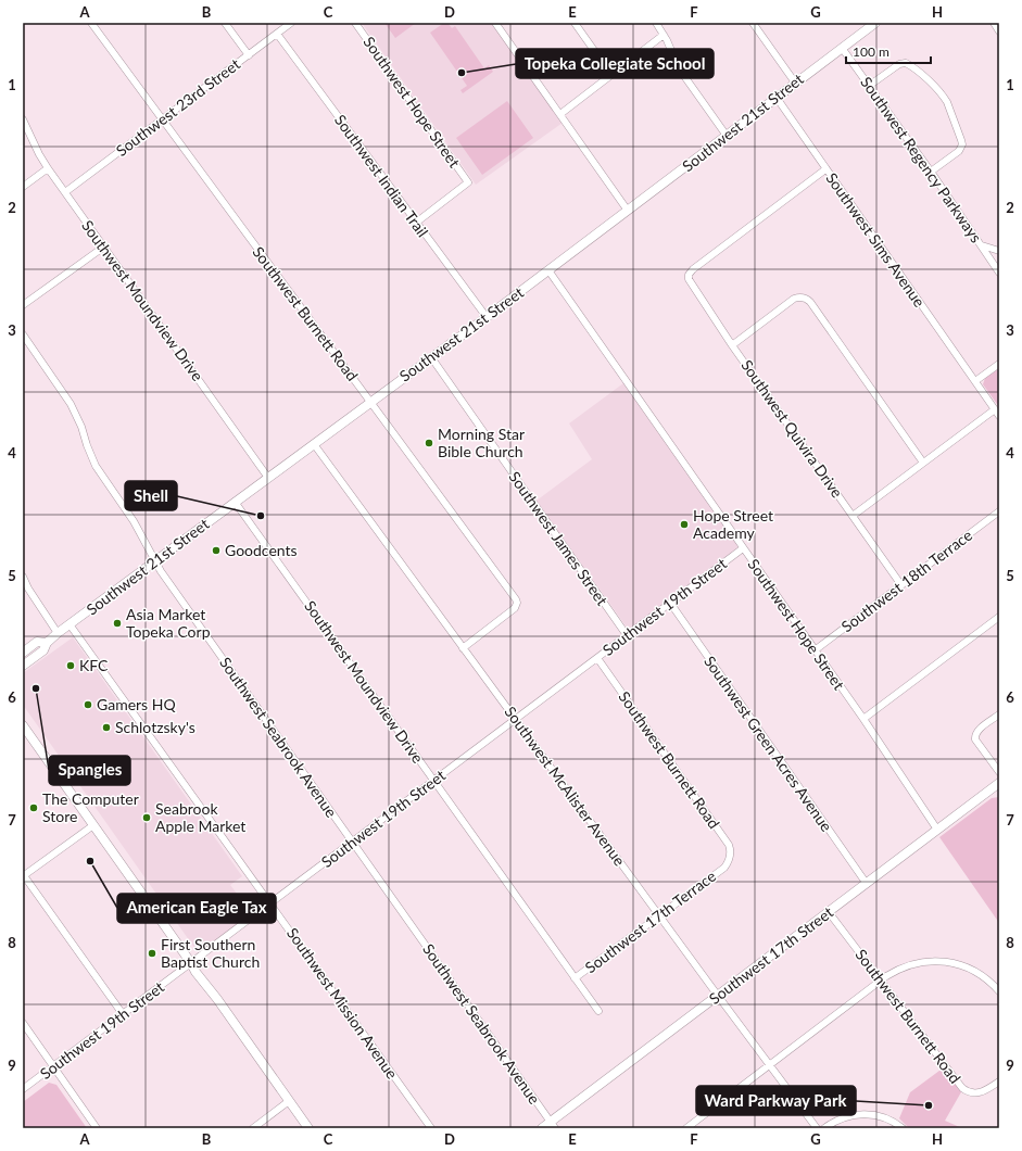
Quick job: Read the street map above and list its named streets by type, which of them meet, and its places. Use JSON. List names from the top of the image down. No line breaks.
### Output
{"streets":{"main road":["Southwest 21st Street","Southwest 17th Street"],"street":["Southwest Hope Street","Southwest 23rd Street","Southwest Regency Parkways","Southwest Indian Trail","Southwest Sims Avenue","Southwest Moundview Drive","Southwest Burnett Road","Southwest Quivira Drive","Southwest James Street","Southwest 18th Terrace","Southwest 19th Street","Southwest Seabrook Avenue","Southwest Green Acres Avenue","Southwest McAlister Avenue","Southwest 17th Terrace","Southwest Mission Avenue"]},"crossings":[["Southwest Hope Street","Southwest 21st Street"],["Southwest Hope Street","Southwest Indian Trail"],["Southwest Hope Street","Southwest 18th Terrace"],["Southwest Hope Street","Southwest 19th Street"],["Southwest Hope Street","Southwest 17th Street"],["Southwest 23rd Street","Southwest Indian Trail"],["Southwest 23rd Street","Southwest Moundview Drive"],["Southwest 23rd Street","Southwest Burnett Road"],["Southwest 21st Street","Southwest Regency Parkways"],["Southwest 21st Street","Southwest Indian Trail"],["Southwest 21st Street","Southwest Sims Avenue"],["Southwest 21st Street","Southwest Moundview Drive"],["Southwest 21st Street","Southwest Burnett Road"],["Southwest 21st Street","Southwest James Street"],["Southwest 21st Street","Southwest Seabrook Avenue"],["Southwest 21st Street","Southwest McAlister Avenue"],["Southwest 21st Street","Southwest Mission Avenue"],["Southwest Sims Avenue","Southwest Quivira Drive"],["Southwest Moundview Drive","Southwest 19th Street"],["Southwest Moundview Drive","Southwest 17th Terrace"],["Southwest Burnett Road","Southwest 19th Street"],["Southwest Burnett Road","Southwest McAlister Avenue"],["Southwest Burnett Road","Southwest 17th Terrace"],["Southwest Burnett Road","Southwest 17th Street"],["Southwest Quivira Drive","Southwest 18th Terrace"],["Southwest James Street","Southwest 19th Street"],["Southwest 19th Street","Southwest Seabrook Avenue"],["Southwest 19th Street","Southwest Green Acres Avenue"],["Southwest 19th Street","Southwest McAlister Avenue"],["Southwest 19th Street","Southwest Mission Avenue"],["Southwest Seabrook Avenue","Southwest 17th Street"],["Southwest Green Acres Avenue","Southwest 17th Street"],["Southwest McAlister Avenue","Southwest 17th Terrace"],["Southwest McAlister Avenue","Southwest 17th Street"]],"places":["Topeka Collegiate School","Morning Star Bible Church","Shell","Hope Street Academy","Goodcents","Asia Market Topeka Corp","KFC","Spangles","Gamers HQ","Schlotzsky's","The Computer Store","Seabrook Apple Market","American Eagle Tax","First Southern Baptist Church","Ward Parkway Park"],"scale_bar":"100 m","grid":{"columns":["A","B","C","D","E","F","G","H"],"rows":["1","2","3","4","5","6","7","8","9"]}}
